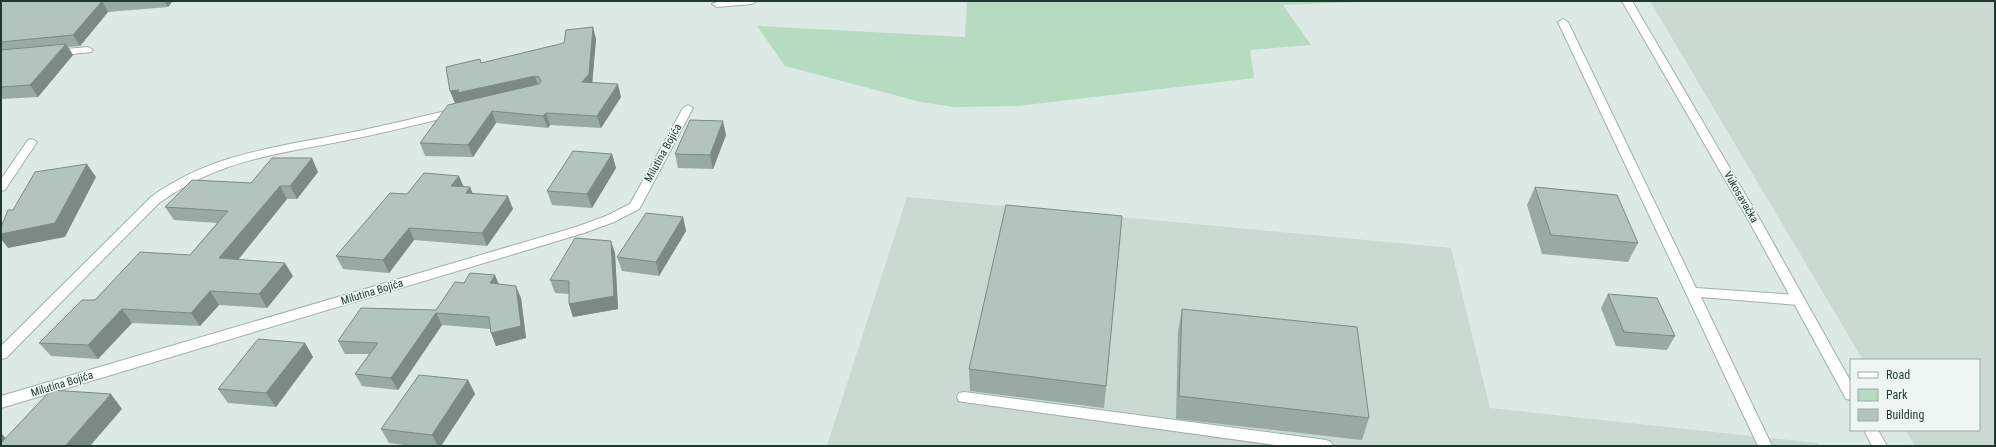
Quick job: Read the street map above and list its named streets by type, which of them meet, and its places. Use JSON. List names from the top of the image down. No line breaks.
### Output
{"streets":{"street":["Milutina Bojića","Vukosavačka"]},"legend":["Road","Park","Building"]}
